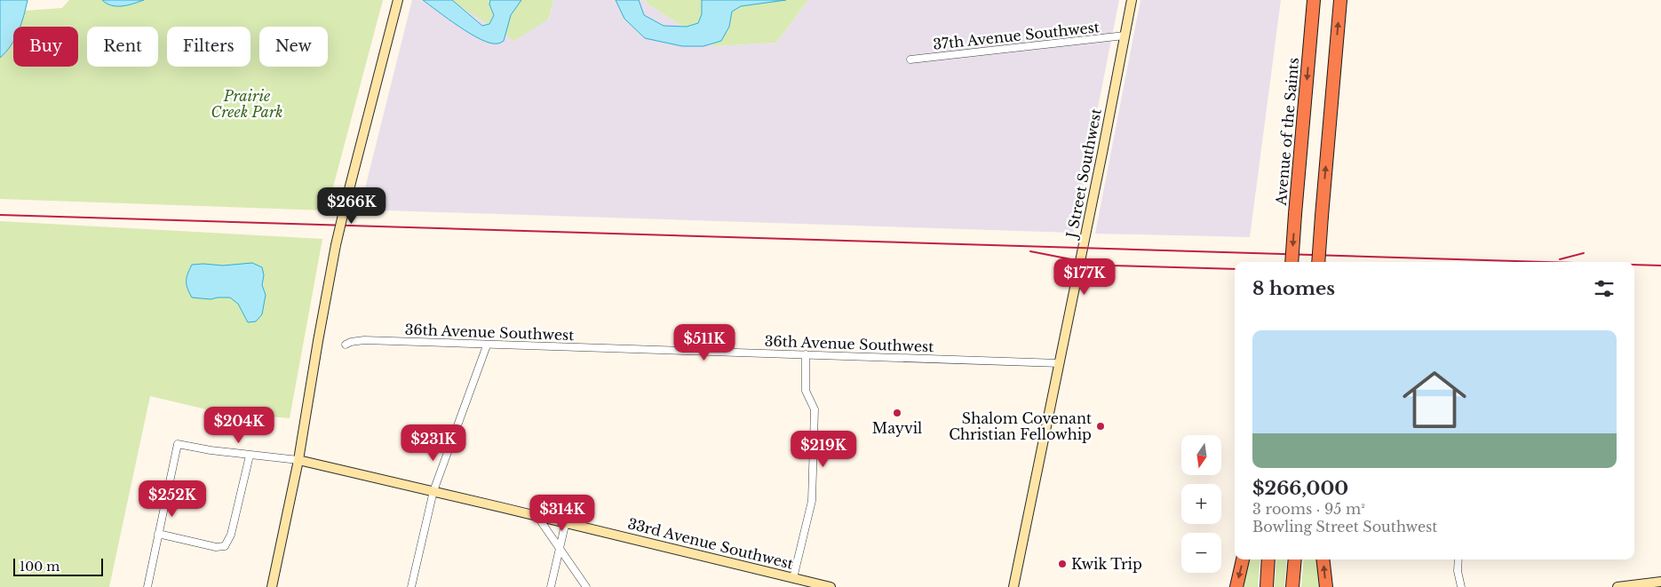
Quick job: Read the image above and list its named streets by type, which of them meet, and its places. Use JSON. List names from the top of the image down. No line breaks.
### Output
{"streets":{"highway":["Avenue of the Saints"],"street":["37th Avenue Southwest","J Street Southwest","36th Avenue Southwest","33rd Avenue Southwest"]},"crossings":[["37th Avenue Southwest","J Street Southwest"],["J Street Southwest","36th Avenue Southwest"]],"parks":["Prairie Creek Park"],"places":["Mayvil","Shalom Covenant Christian Fellowhip","Kwik Trip"],"scale_bar":"100 m","north":"bottom","page":{"chip":["Buy","Rent","Filters","New"],"price":["$266K","$177K","$511K","$204K","$231K","$219K","$252K","$314K"],"heading":"8 homes","list":[{"name":"$266,000","note":"3 rooms · 95 m² · Bowling Street Southwest"}],"map_buttons":["+","−"],"scale":"100 m"}}
